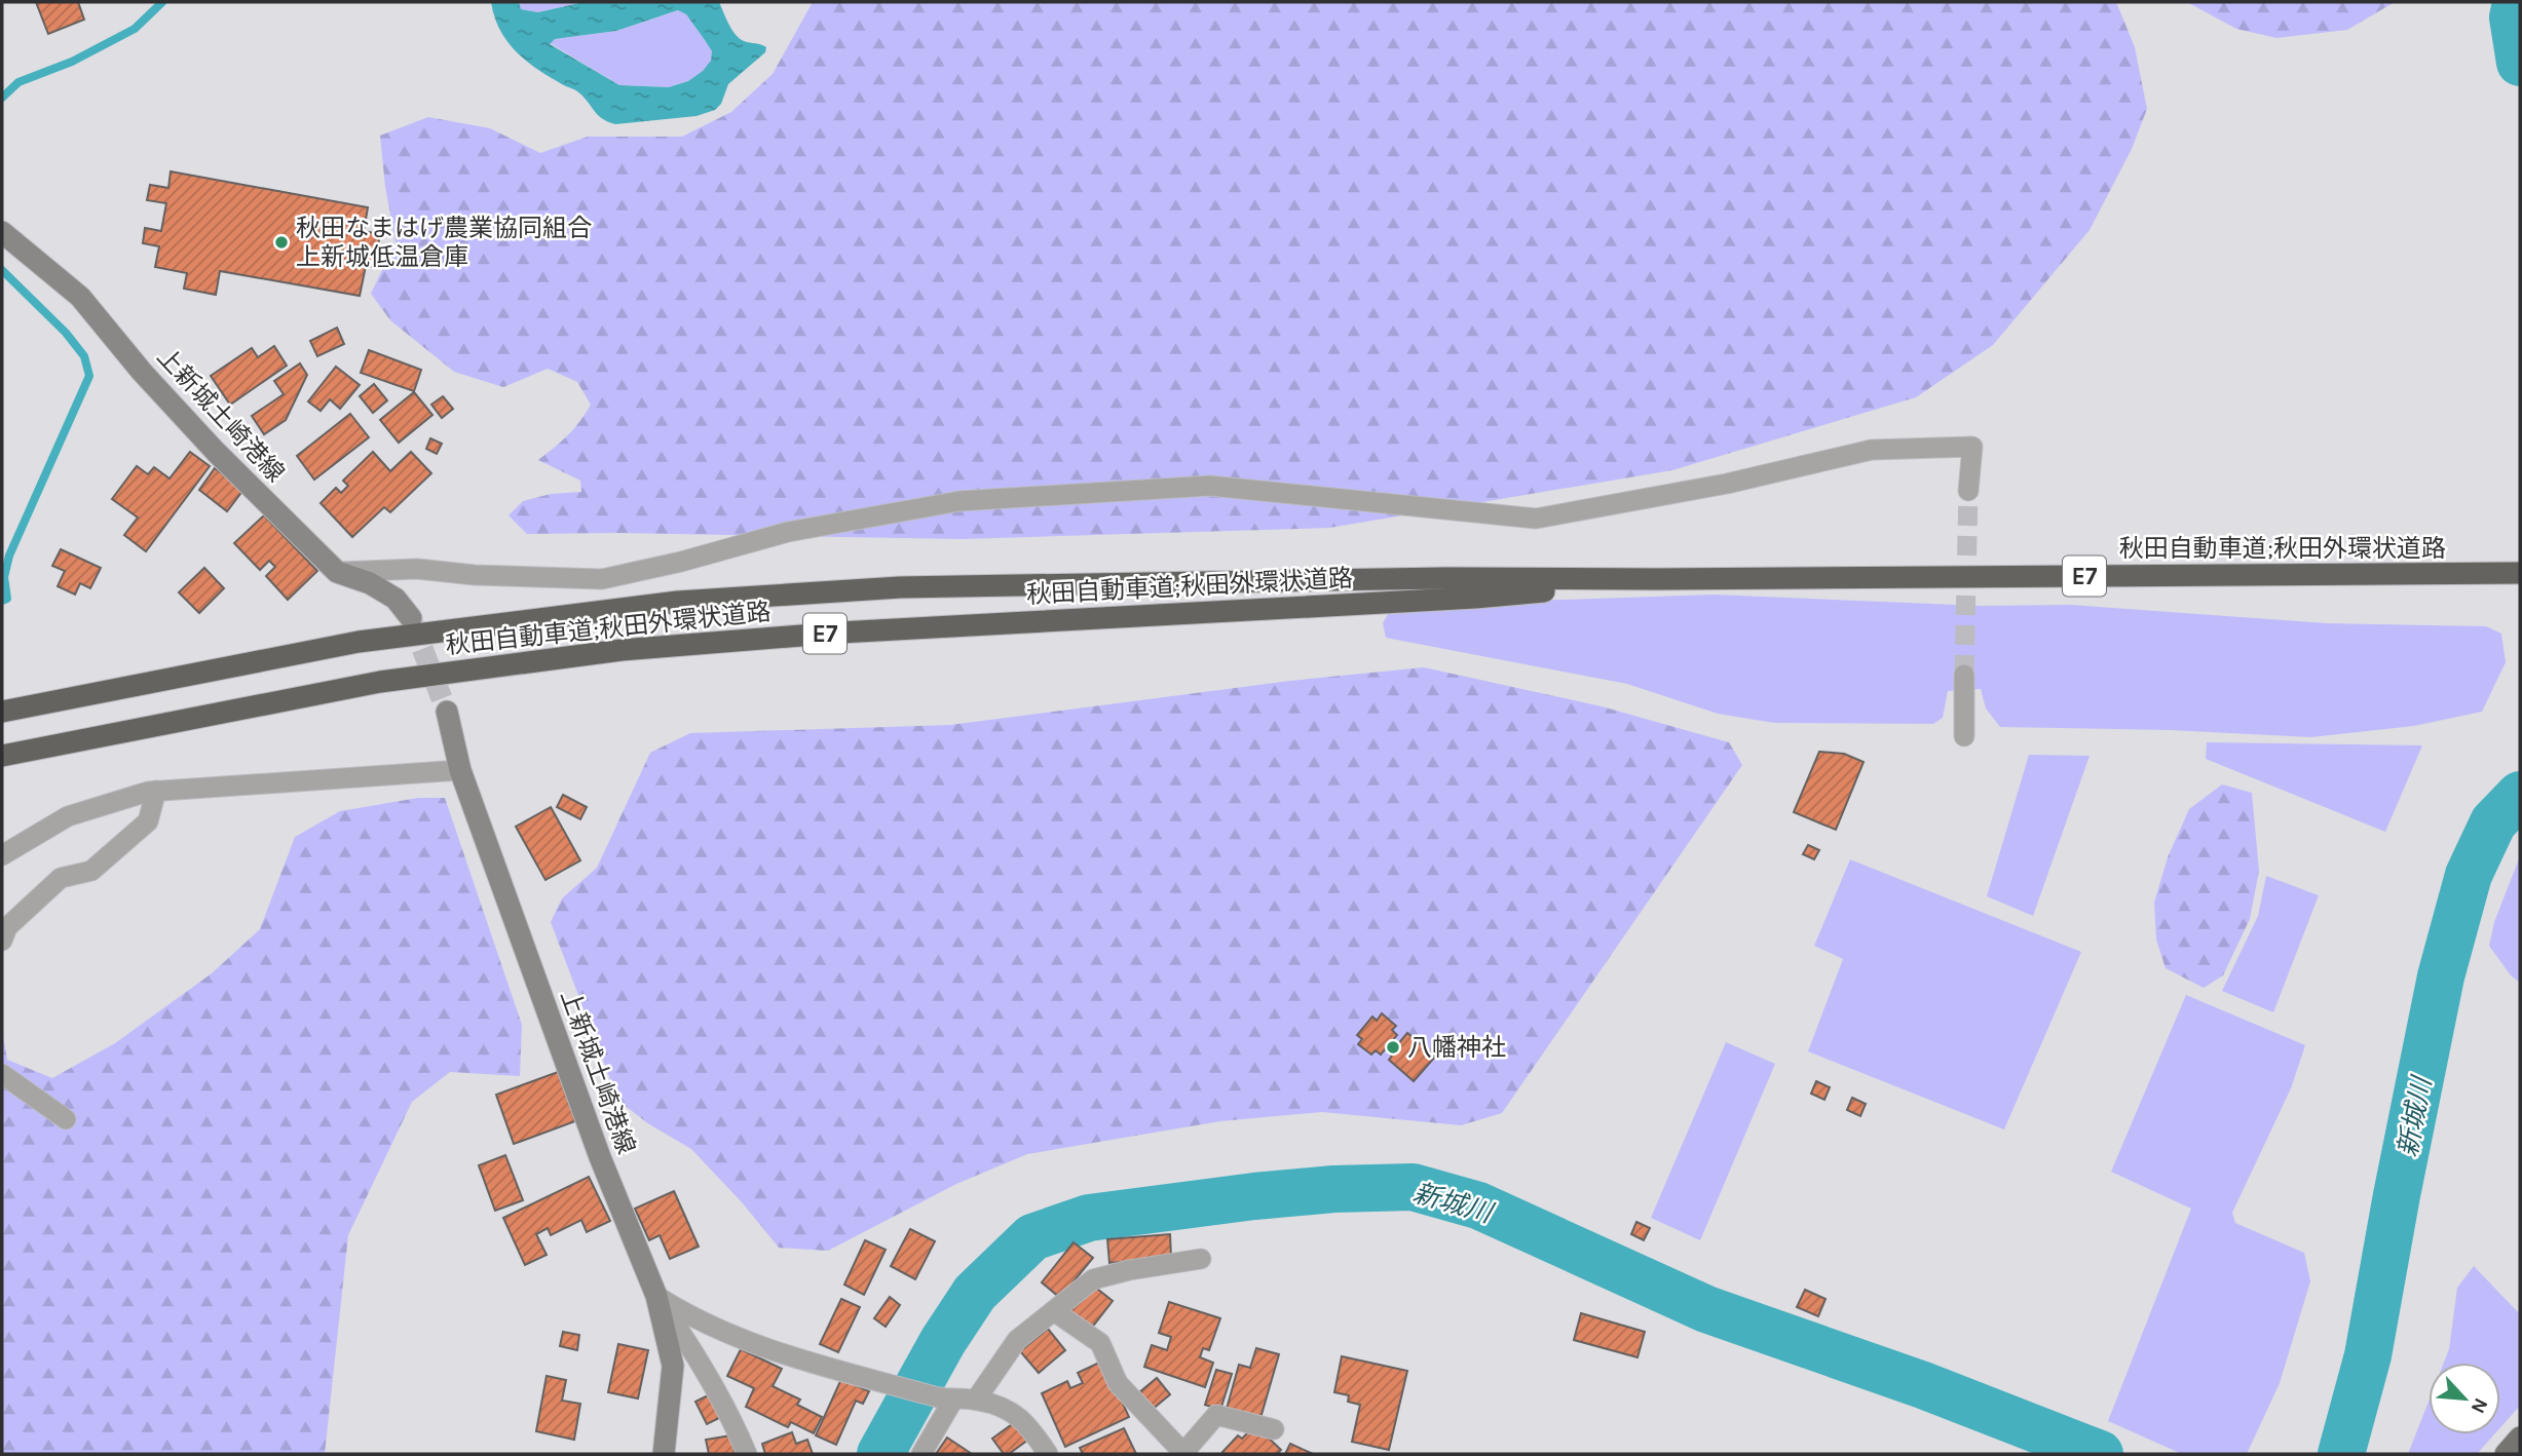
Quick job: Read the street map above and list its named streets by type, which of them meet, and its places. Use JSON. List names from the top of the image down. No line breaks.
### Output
{"streets":{"highway":["秋田自動車道;秋田外環状道路","E7"],"main road":["上新城土崎港線"]},"water":["新城川"],"places":["秋田なまはげ農業協同組合 上新城低温倉庫","八幡神社"],"north":"bottom right"}
